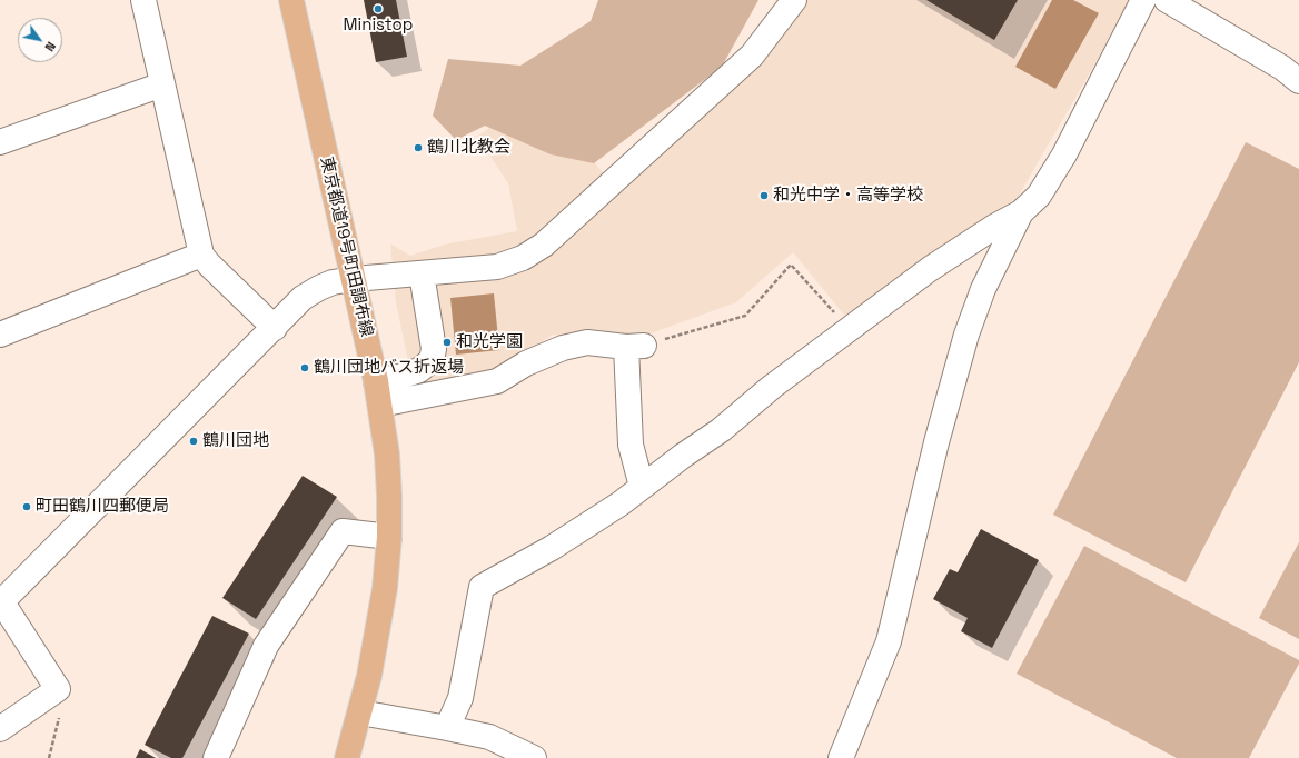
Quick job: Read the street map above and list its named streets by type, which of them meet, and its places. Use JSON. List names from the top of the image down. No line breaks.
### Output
{"streets":{"main road":["東京都道19号町田調布線"]},"places":["Ministop","鶴川北教会","和光中学・高等学校","和光学園","鶴川団地バス折返場","鶴川団地","町田鶴川四郵便局"],"north":"bottom right"}
